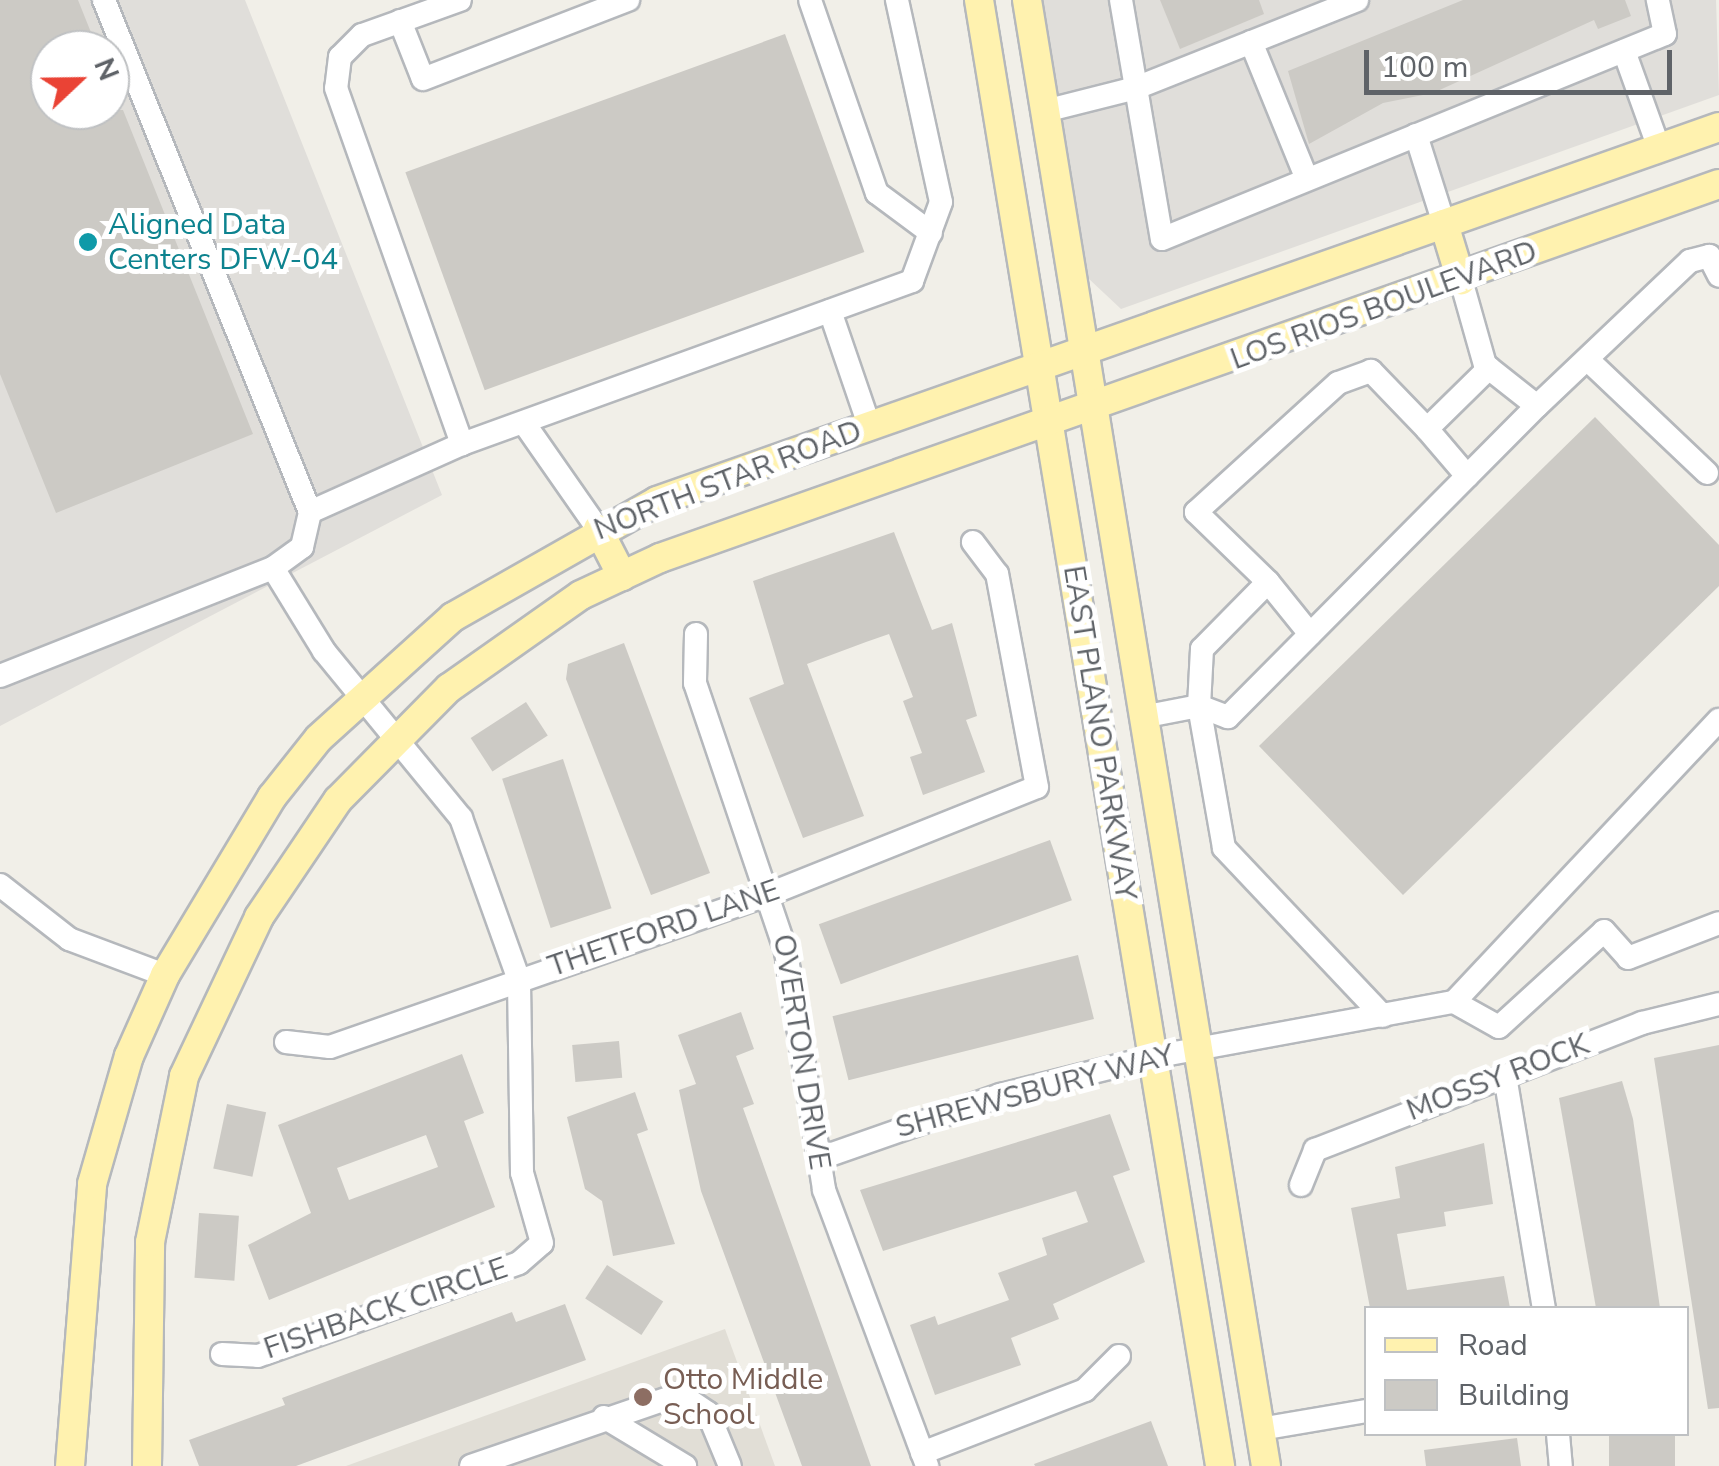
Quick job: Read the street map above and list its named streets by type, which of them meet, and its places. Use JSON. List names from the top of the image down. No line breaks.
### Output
{"streets":{"main road":["LOS RIOS BOULEVARD","NORTH STAR ROAD","EAST PLANO PARKWAY"],"street":["THETFORD LANE","OVERTON DRIVE","MOSSY ROCK","SHREWSBURY WAY","FISHBACK CIRCLE"]},"crossings":[["LOS RIOS BOULEVARD","NORTH STAR ROAD"],["LOS RIOS BOULEVARD","EAST PLANO PARKWAY"],["NORTH STAR ROAD","EAST PLANO PARKWAY"],["EAST PLANO PARKWAY","SHREWSBURY WAY"],["THETFORD LANE","OVERTON DRIVE"],["THETFORD LANE","FISHBACK CIRCLE"],["OVERTON DRIVE","SHREWSBURY WAY"]],"places":["Aligned Data Centers DFW-04","Otto Middle School"],"legend":["Road","Building"],"scale_bar":"100 m","north":"right"}
